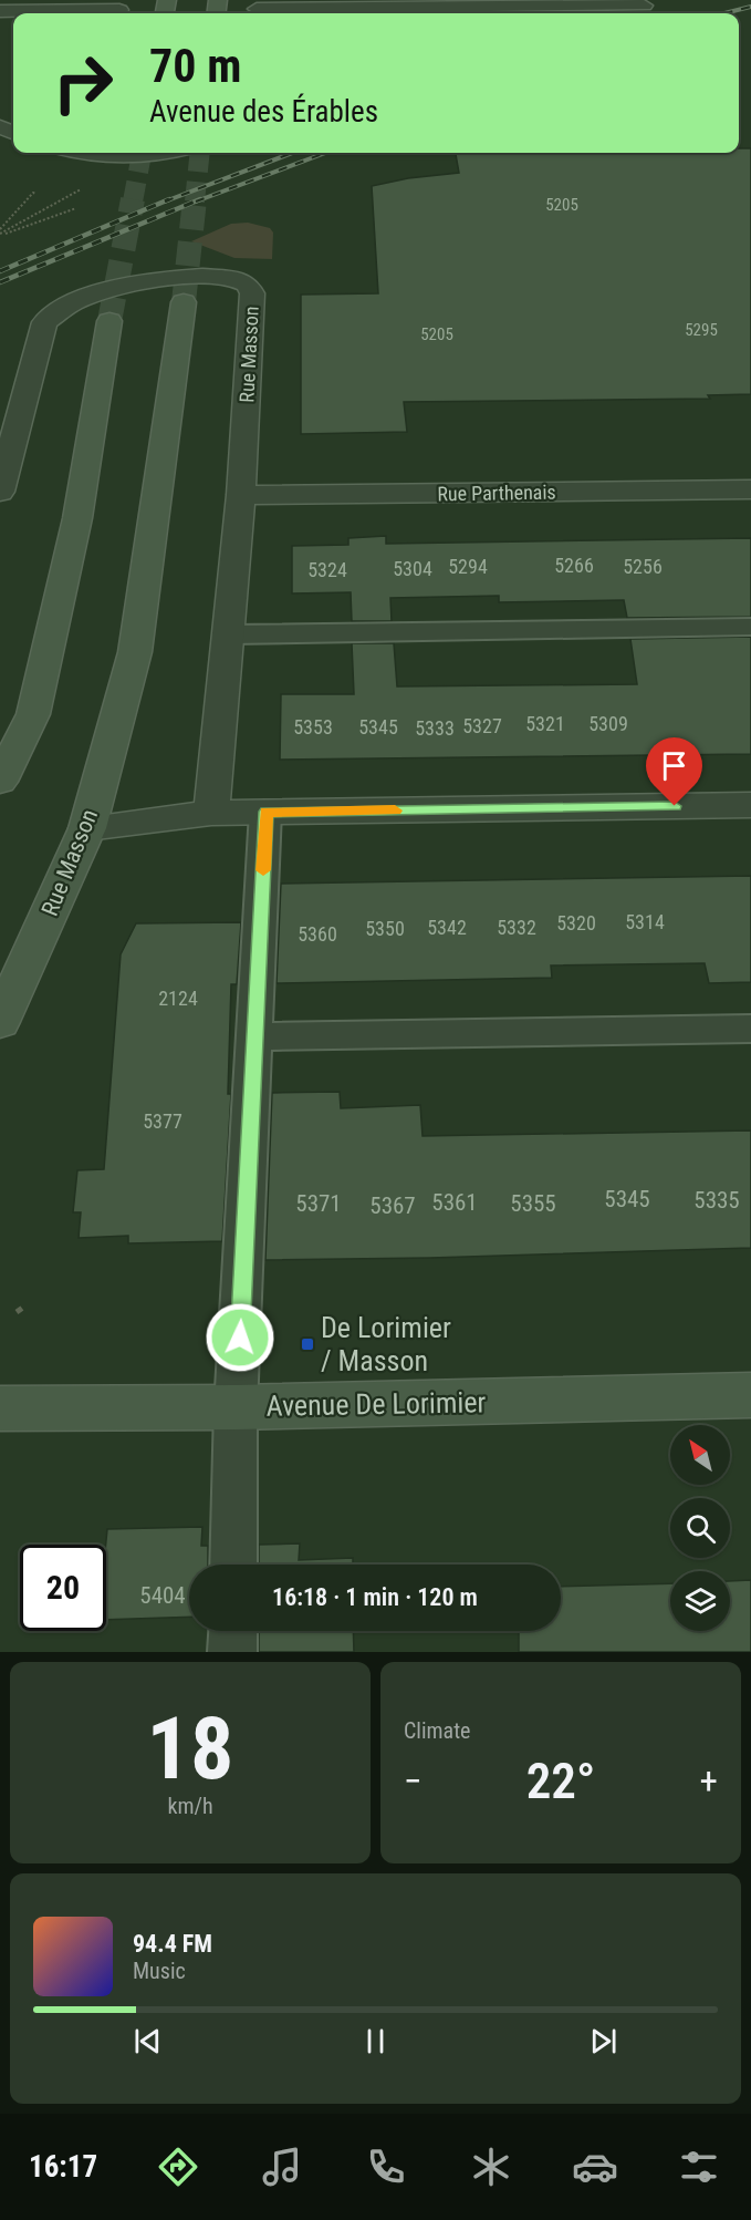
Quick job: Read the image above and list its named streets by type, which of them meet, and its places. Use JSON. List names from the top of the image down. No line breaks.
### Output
{"streets":{"street":["Rue Masson","Rue Parthenais","Avenue De Lorimier"]},"crossings":[["Rue Masson","Rue Parthenais"]],"places":{"transit":["De Lorimier / Masson"]},"house_numbers":["5205","5295","5205","5266","5294","5256","5304","5324","5321","5309","5327","5353","5345","5333","5314","5320","5342","5332","5350","5360","2124","5377","5345","5335","5361","5371","5355","5367","5404"],"north":"top left","page":{"turn":["70 m","Avenue des Érables"],"limit":"20","trip":"16:18 · 1 min · 120 m","tile":[["18","km/h"],"Climate"],"heat":["−","22°","+"],"song":["94.4 FM","Music"],"tabs":"16:17"}}
